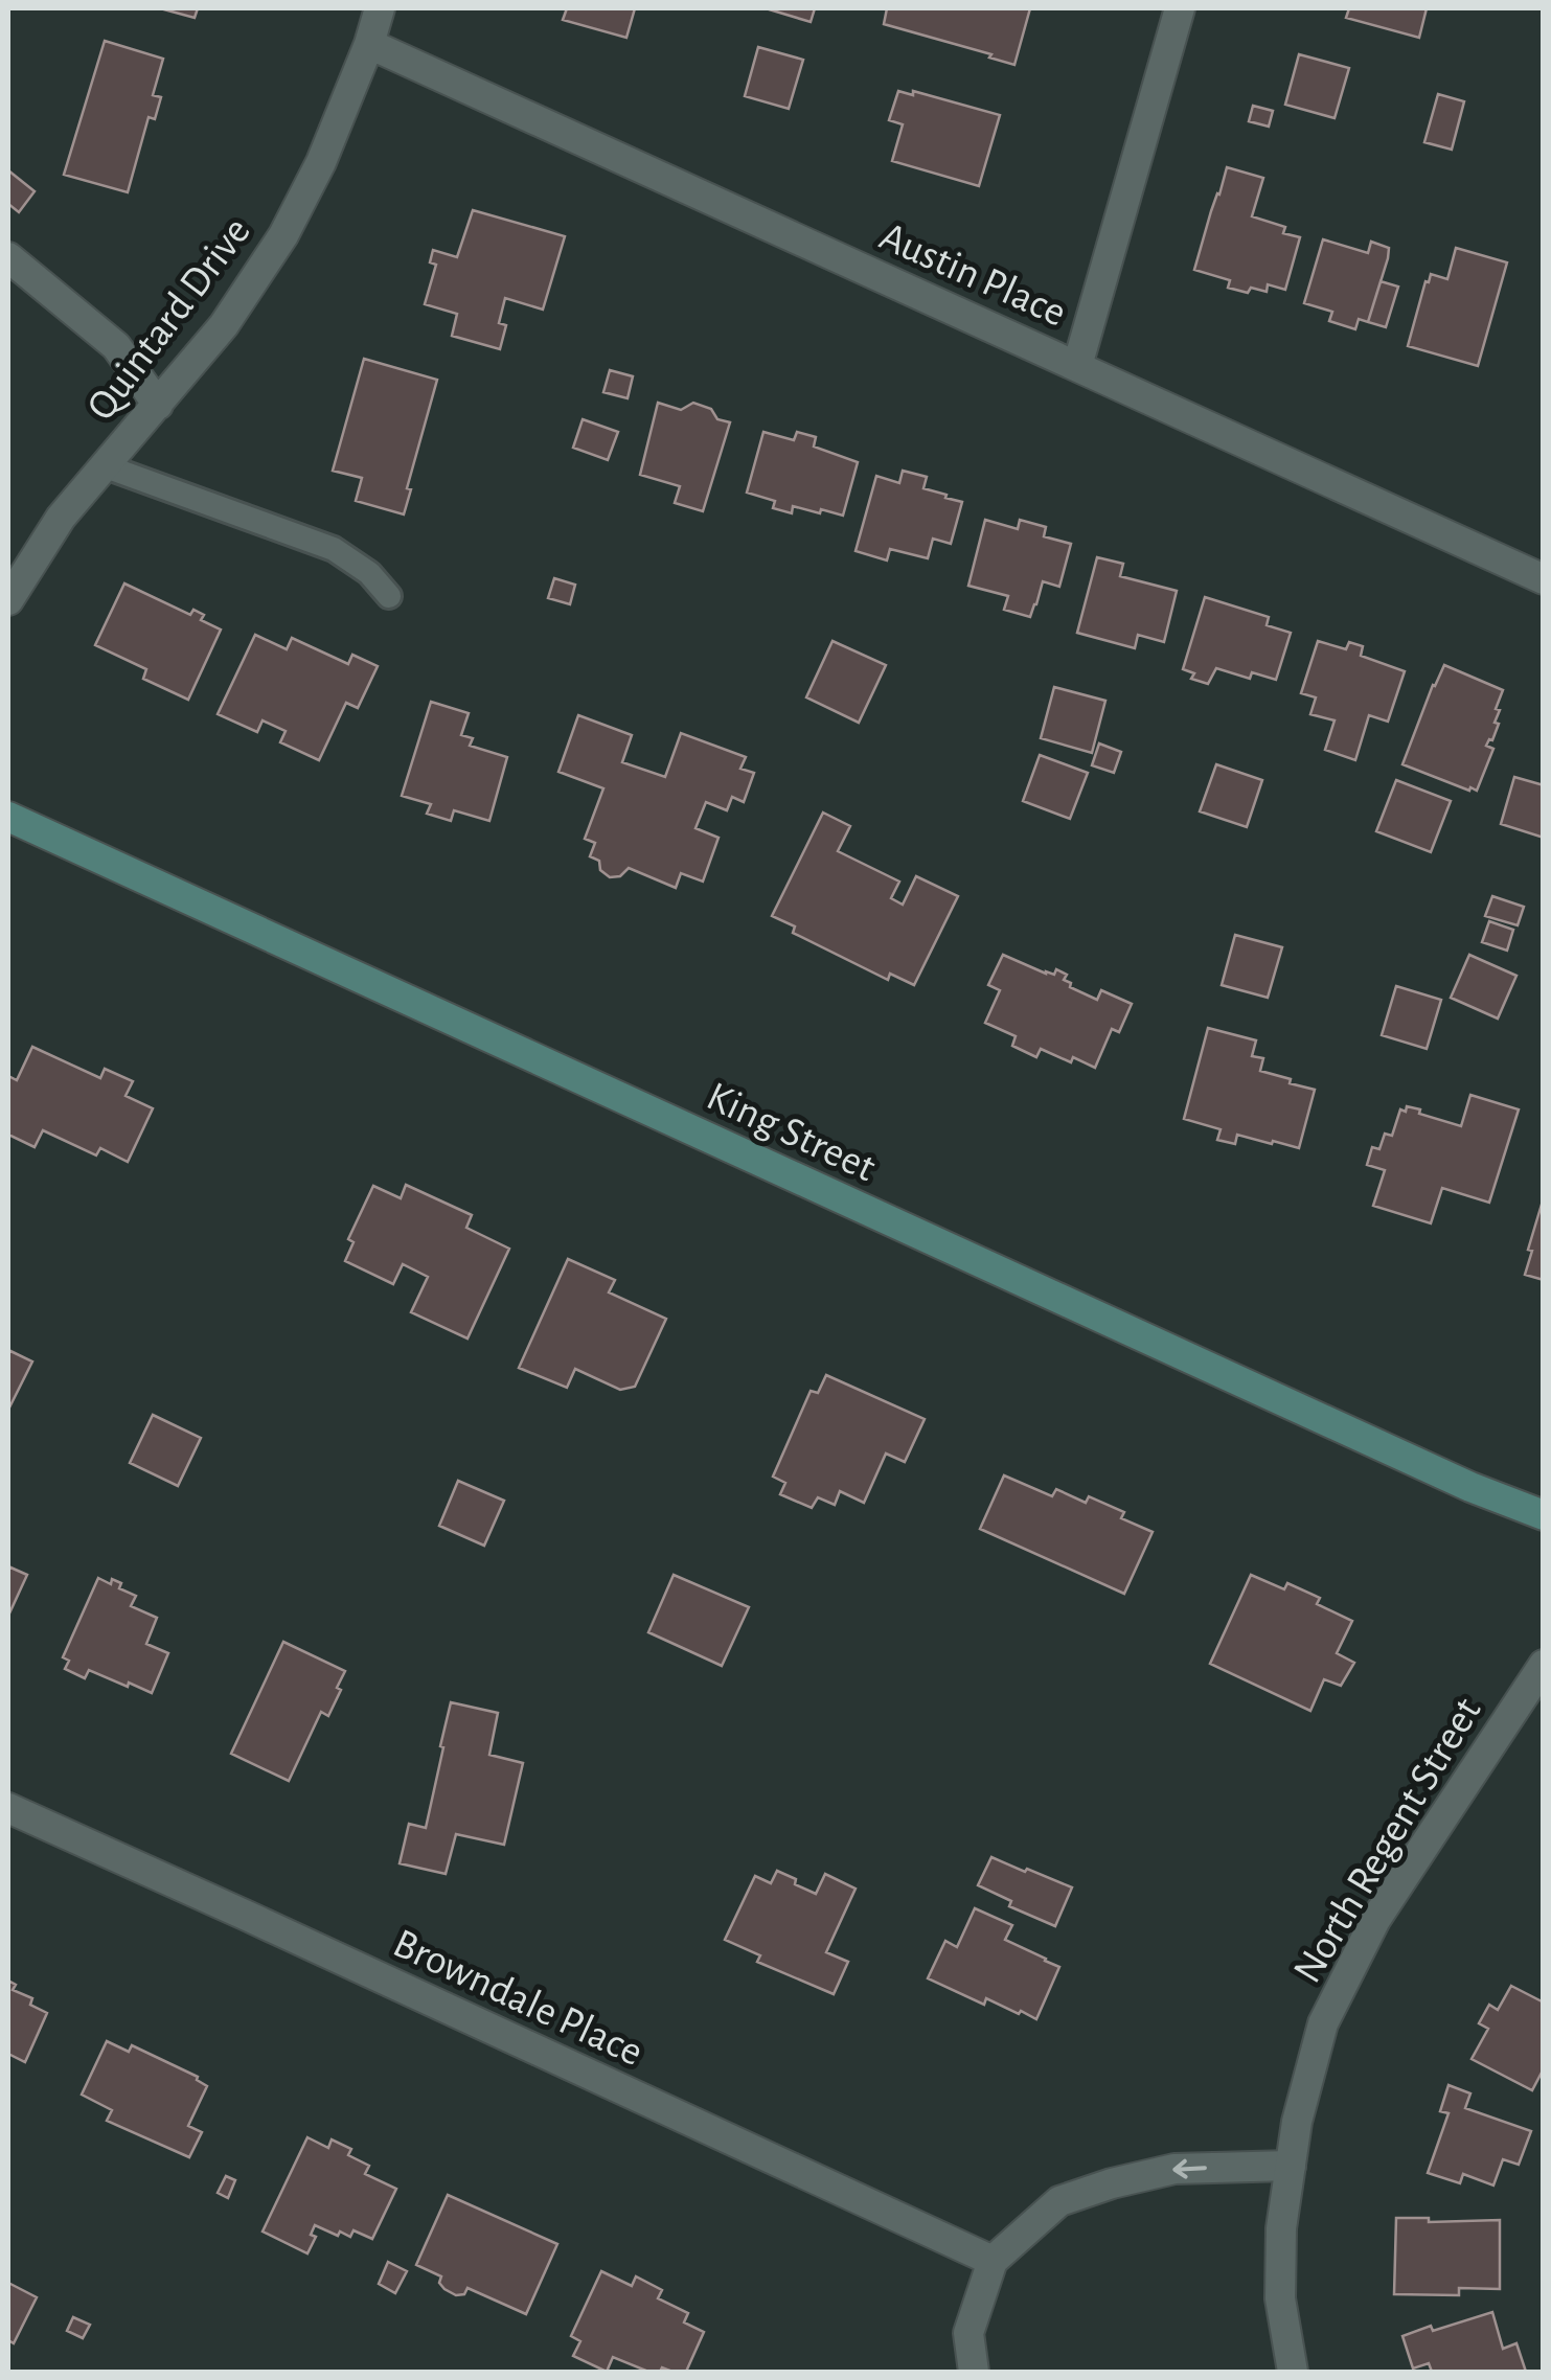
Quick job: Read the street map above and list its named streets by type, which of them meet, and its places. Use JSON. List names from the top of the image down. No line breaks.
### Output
{"streets":{"main road":["King Street"],"street":["Austin Place","Quintard Drive","North Regent Street","Browndale Place"]},"crossings":[["Austin Place","Quintard Drive"]]}
